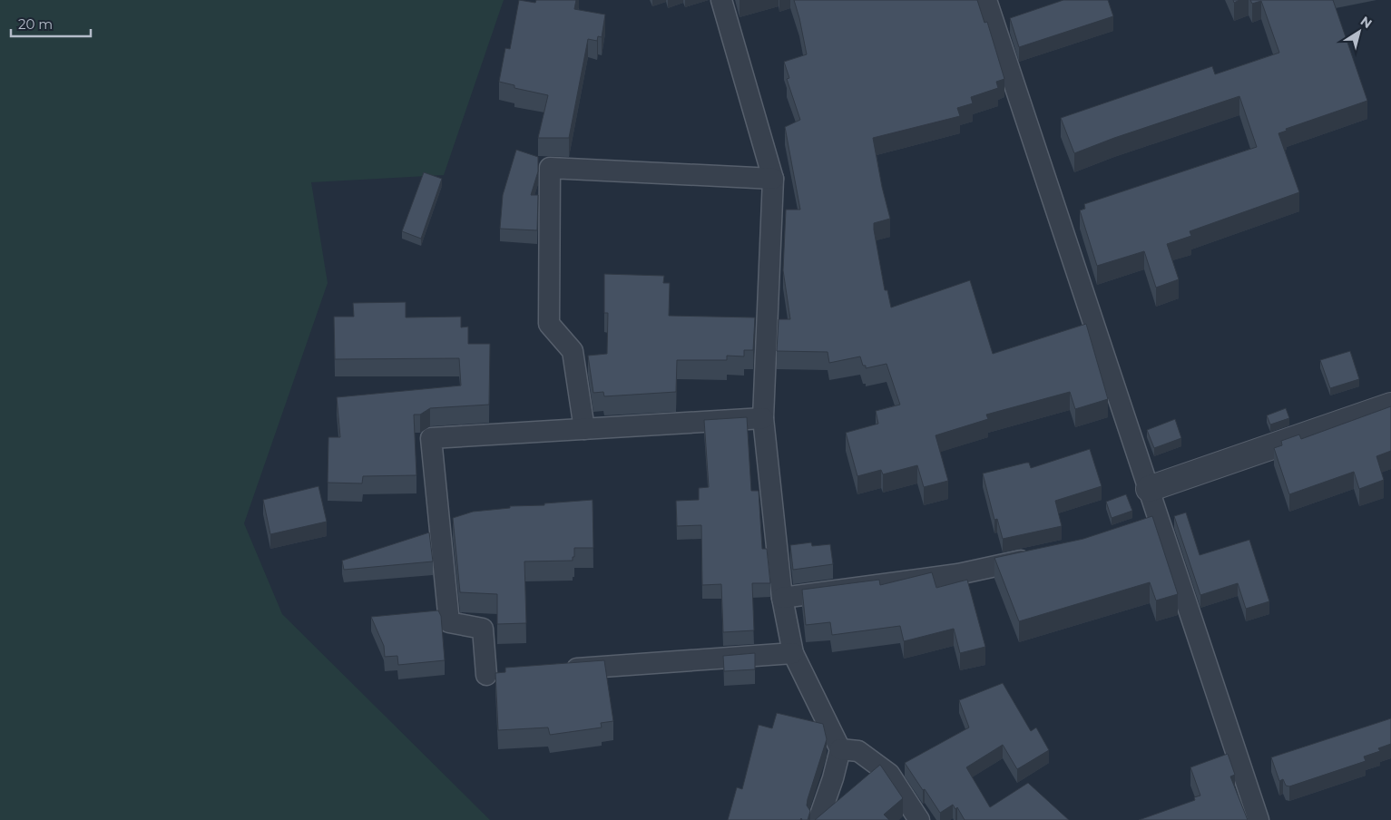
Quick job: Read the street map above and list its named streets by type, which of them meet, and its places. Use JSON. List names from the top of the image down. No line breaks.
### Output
{"scale_bar":"20 m","north":"top right"}
